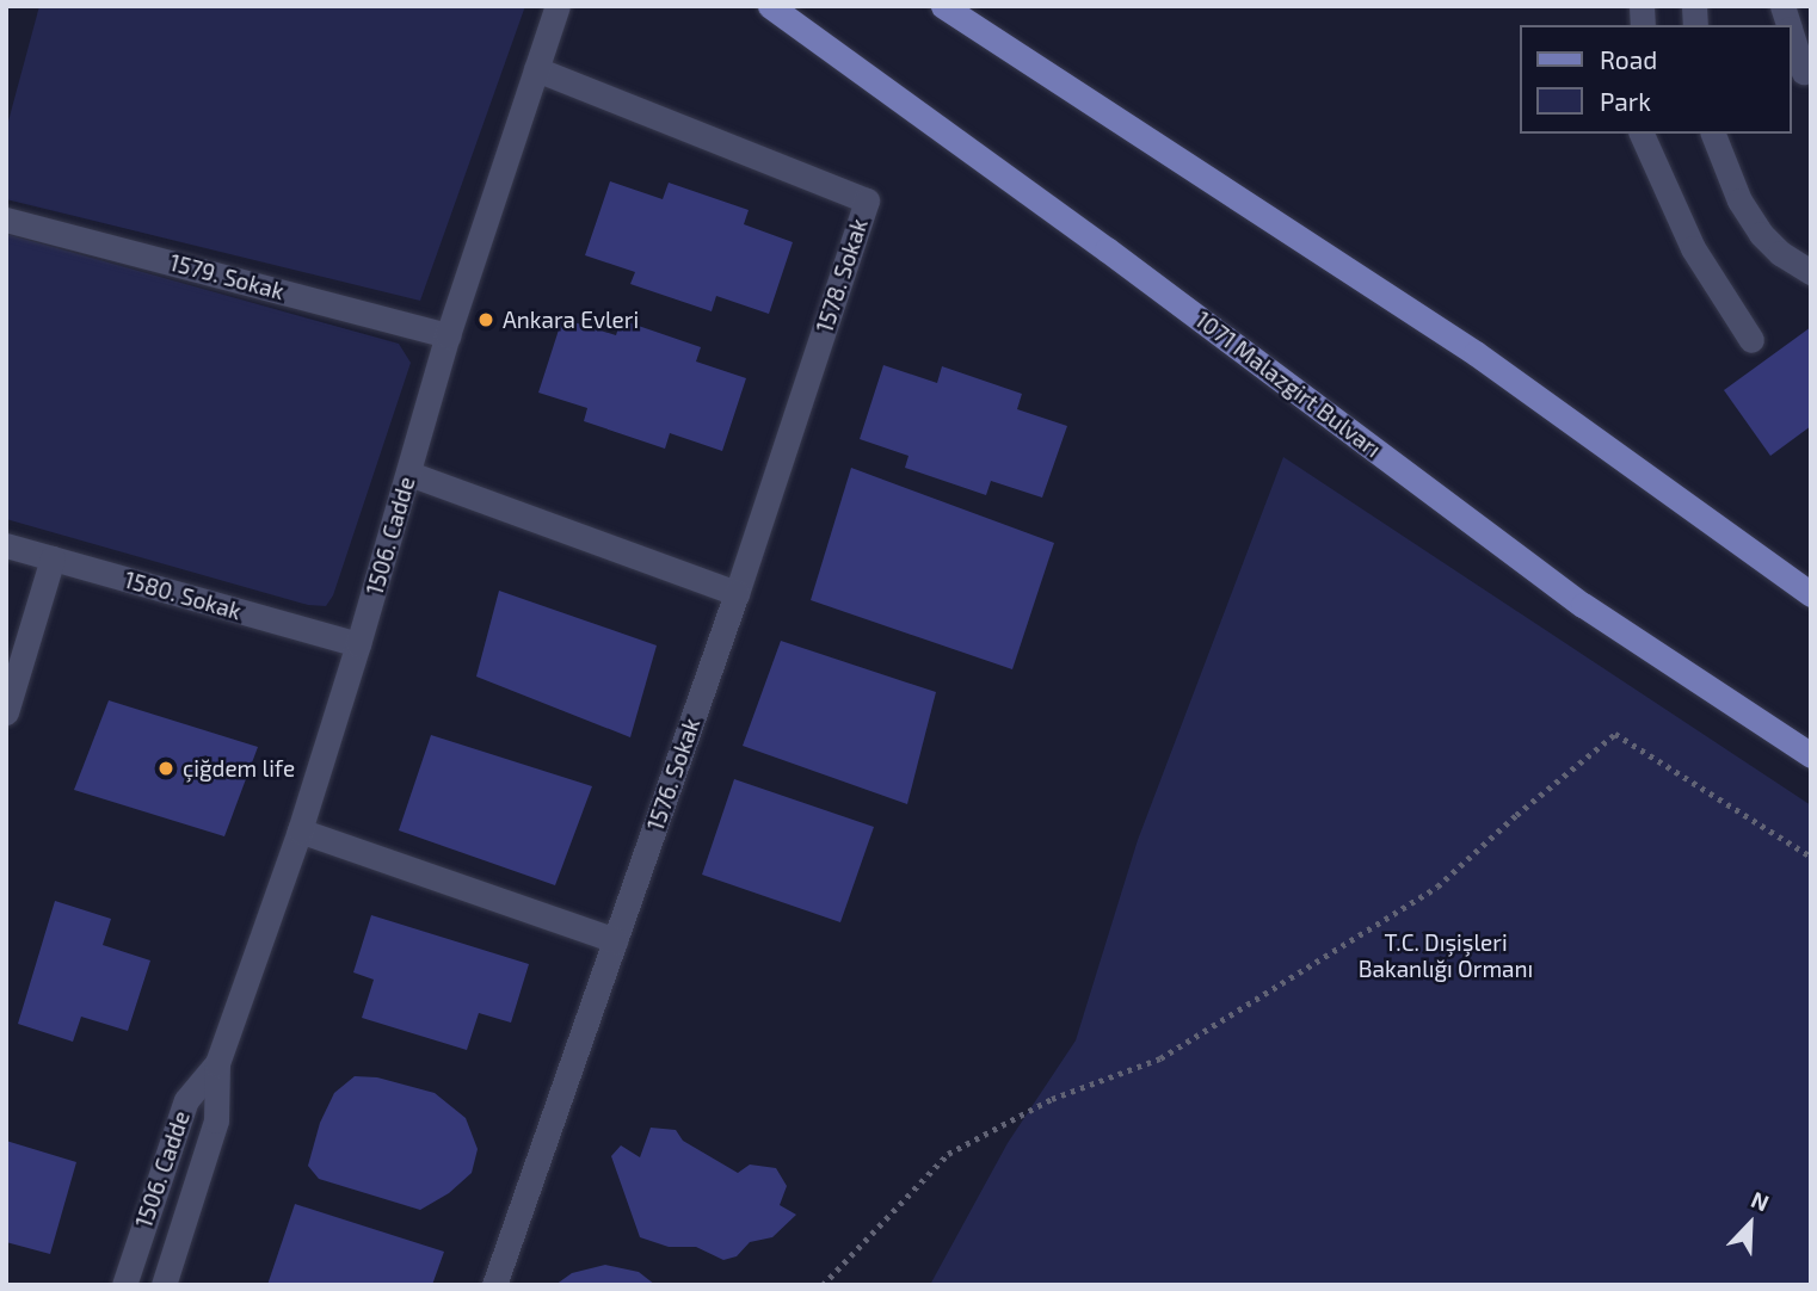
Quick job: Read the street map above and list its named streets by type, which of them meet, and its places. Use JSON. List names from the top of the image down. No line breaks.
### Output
{"streets":{"main road":["1071 Malazgirt Bulvarı"],"street":["1578. Sokak","1579. Sokak","1506. Cadde","1580. Sokak","1576. Sokak"]},"crossings":[["1578. Sokak","1506. Cadde"],["1578. Sokak","1576. Sokak"],["1579. Sokak","1506. Cadde"],["1506. Cadde","1580. Sokak"]],"parks":["T.C. Dışişleri Bakanlığı Ormanı"],"places":["Ankara Evleri","çiğdem life"],"legend":["Road","Park"],"north":"top right"}
